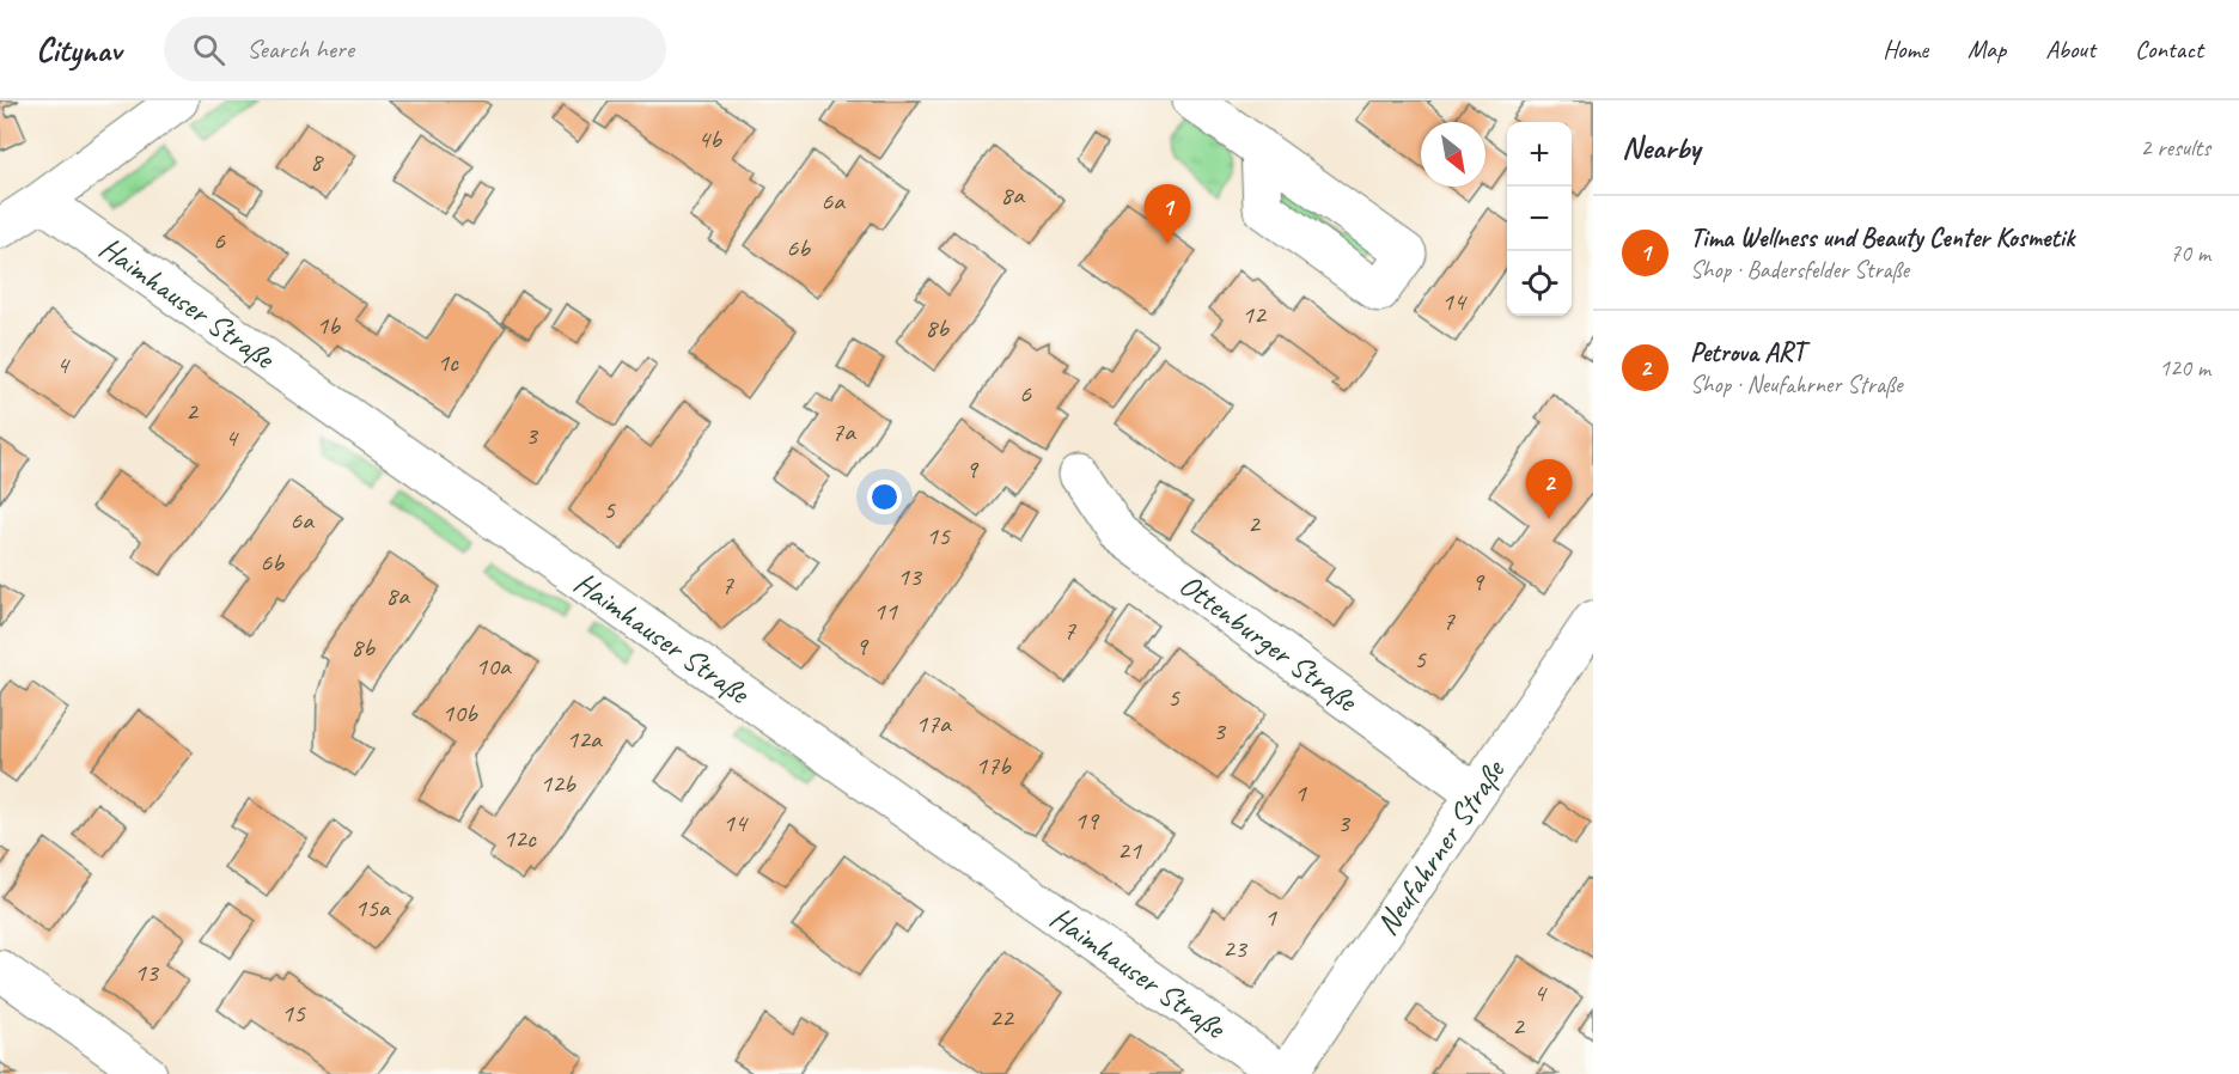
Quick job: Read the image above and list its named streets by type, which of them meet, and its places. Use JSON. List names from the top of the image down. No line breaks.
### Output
{"streets":{"street":["Haimhauser Straße","Ottenburger Straße","Neufahrner Straße"]},"crossings":[["Haimhauser Straße","Neufahrner Straße"],["Ottenburger Straße","Neufahrner Straße"]],"house_numbers":["4b","8","8a","6a","6","6b","14","12","1b","8b","1c","4","6","2","7a","3","4","9","5","6a","2","15","6b","13","9","7","8a","11","7","7","9","8b","5","10a","5","10b","17a","3","12a","17b","12b","1","19","14","3","12c","21","15a","1","23","13","4","15","22","2"],"north":"bottom right","page":{"header":"Citynav","search":"Search here","nav":["Home","Map","About","Contact"],"heading":["Nearby","2 results"],"map_buttons":["+","−"],"pins":["1","2"],"list":[{"mark":"1","name":"Tima Wellness und Beauty Center Kosmetik","note":"Shop · Badersfelder Straße","value":"70 m"},{"mark":"2","name":"Petrova ART","note":"Shop · Neufahrner Straße","value":"120 m"}]}}
